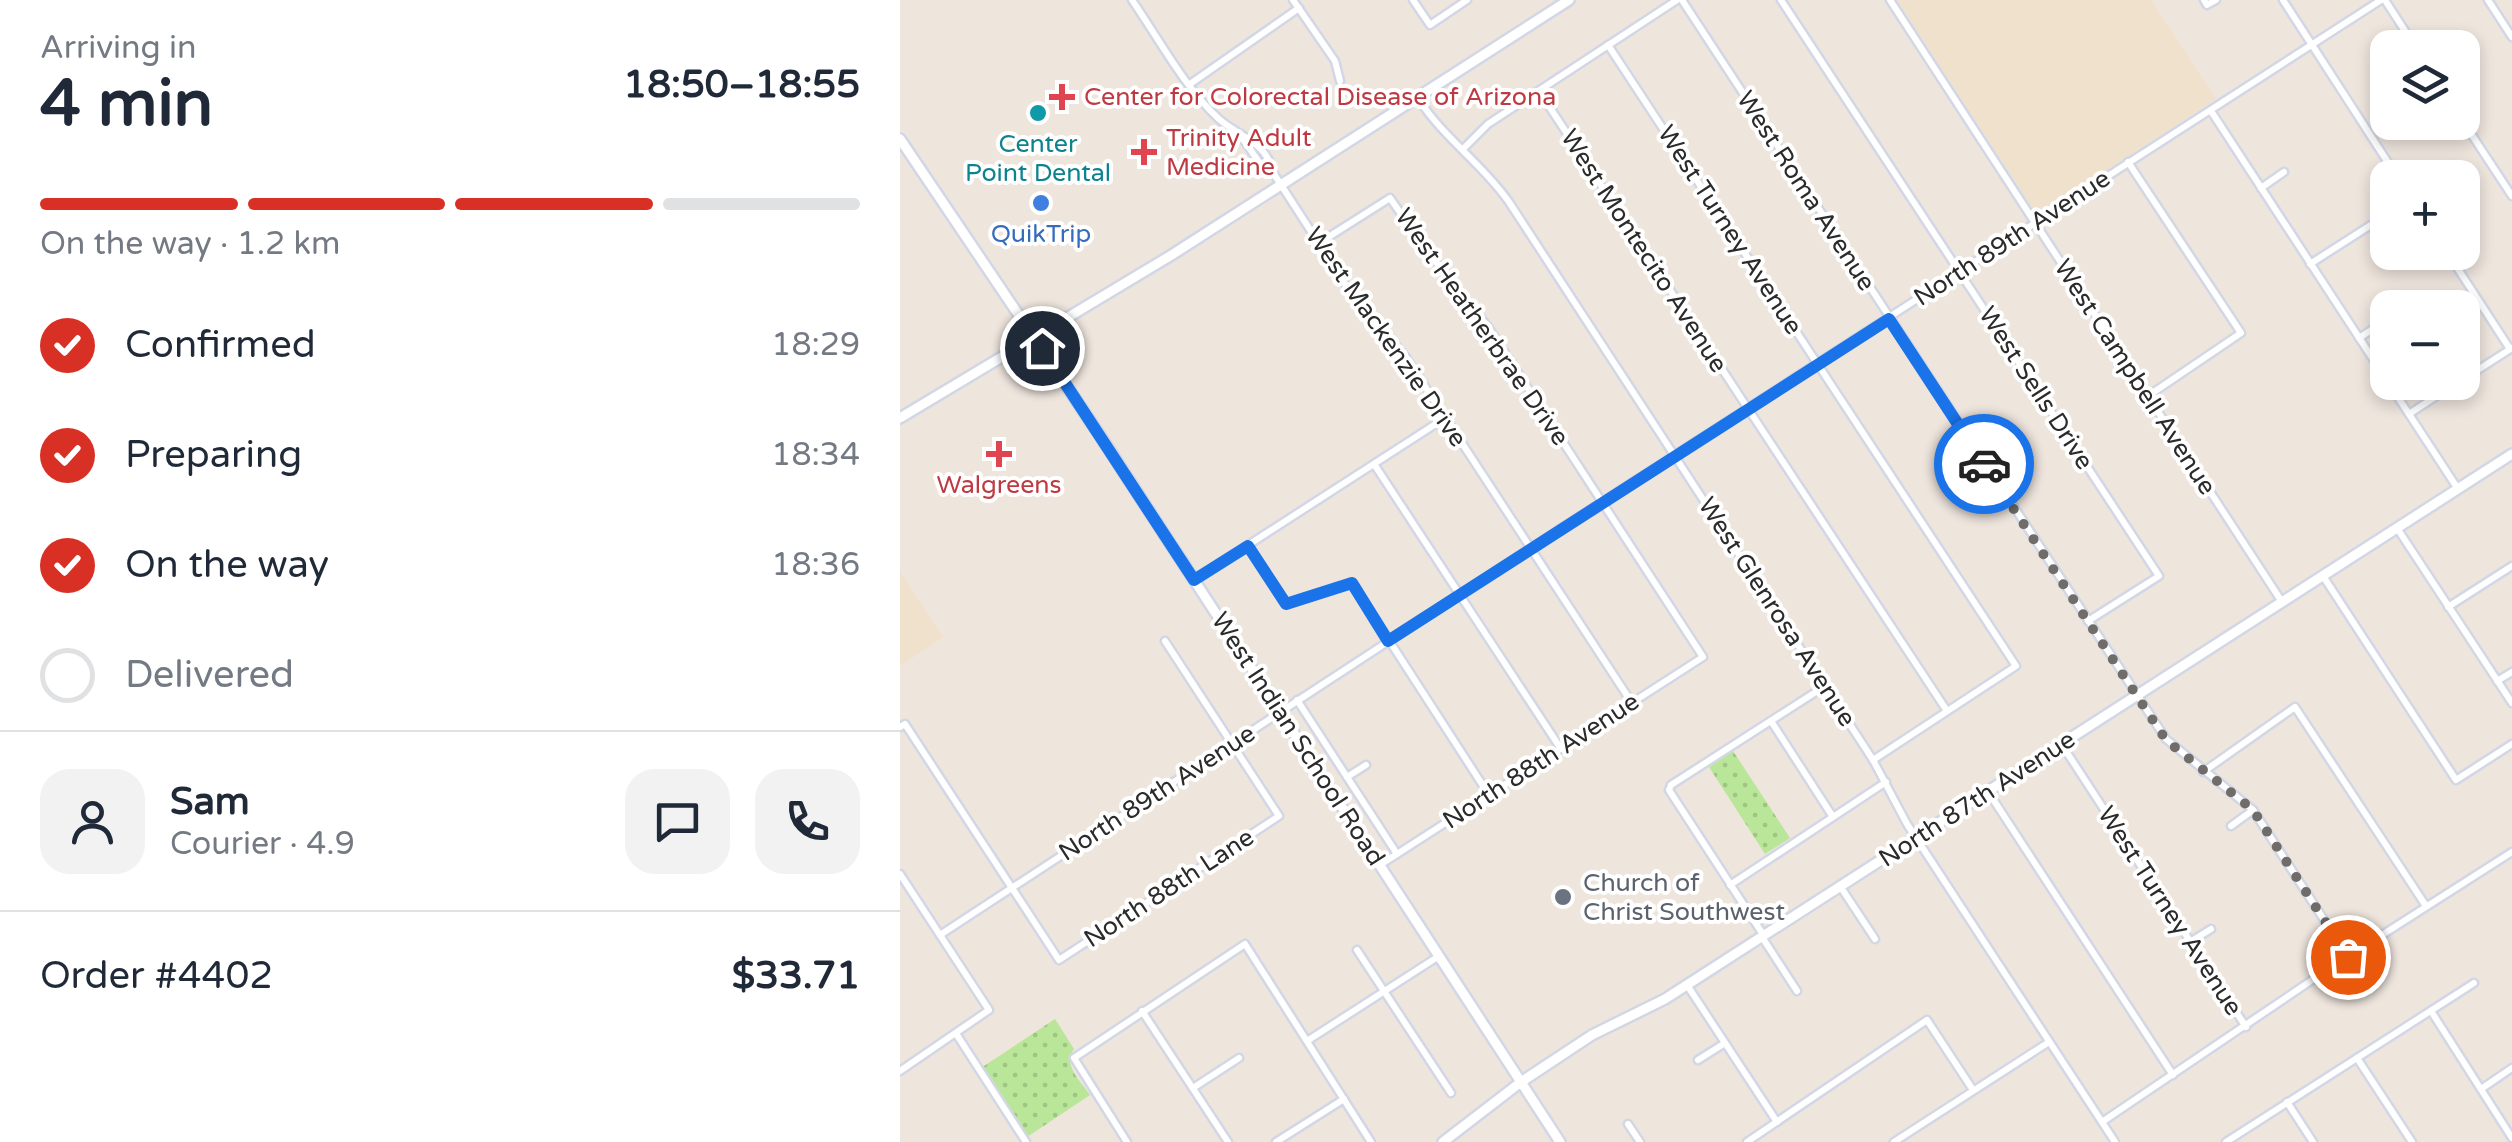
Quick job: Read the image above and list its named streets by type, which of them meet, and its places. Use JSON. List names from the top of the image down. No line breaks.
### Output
{"streets":{"main road":["West Indian School Road","North 87th Avenue"],"street":["West Roma Avenue","West Turney Avenue","North 89th Avenue","West Montecito Avenue","West Heatherbrae Drive","West Mackenzie Drive","West Campbell Avenue","West Sells Drive","West Glenrosa Avenue","North 88th Avenue","North 88th Lane"]},"crossings":[["West Roma Avenue","North 89th Avenue"],["West Roma Avenue","West Sells Drive"],["West Roma Avenue","North 87th Avenue"],["West Turney Avenue","North 89th Avenue"],["West Turney Avenue","West Montecito Avenue"],["West Turney Avenue","North 87th Avenue"],["North 89th Avenue","West Montecito Avenue"],["North 89th Avenue","West Heatherbrae Drive"],["North 89th Avenue","West Mackenzie Drive"],["North 89th Avenue","West Campbell Avenue"],["North 89th Avenue","West Sells Drive"],["North 89th Avenue","West Glenrosa Avenue"],["North 89th Avenue","West Indian School Road"],["North 89th Avenue","North 88th Lane"],["West Heatherbrae Drive","West Mackenzie Drive"],["West Heatherbrae Drive","North 88th Avenue"],["West Mackenzie Drive","North 88th Avenue"],["West Campbell Avenue","North 87th Avenue"],["West Glenrosa Avenue","North 87th Avenue"],["West Indian School Road","North 88th Avenue"],["West Indian School Road","North 87th Avenue"]],"places":{"health":["Center for Colorectal Disease of Arizona","Trinity Adult Medicine","Walgreens"],"other":["Center Point Dental","QuikTrip","Church of Christ Southwest"]},"page":{"heading":["4 min","Arriving in","18:50–18:55"],"panel":["Sam","Courier · 4.9","Order #4402","$33.71"],"map_buttons":["+","−"],"bar":"On the way · 1.2 km","list":[["Confirmed","18:29"],["Preparing","18:34"],["On the way","18:36"],"Delivered"]}}
